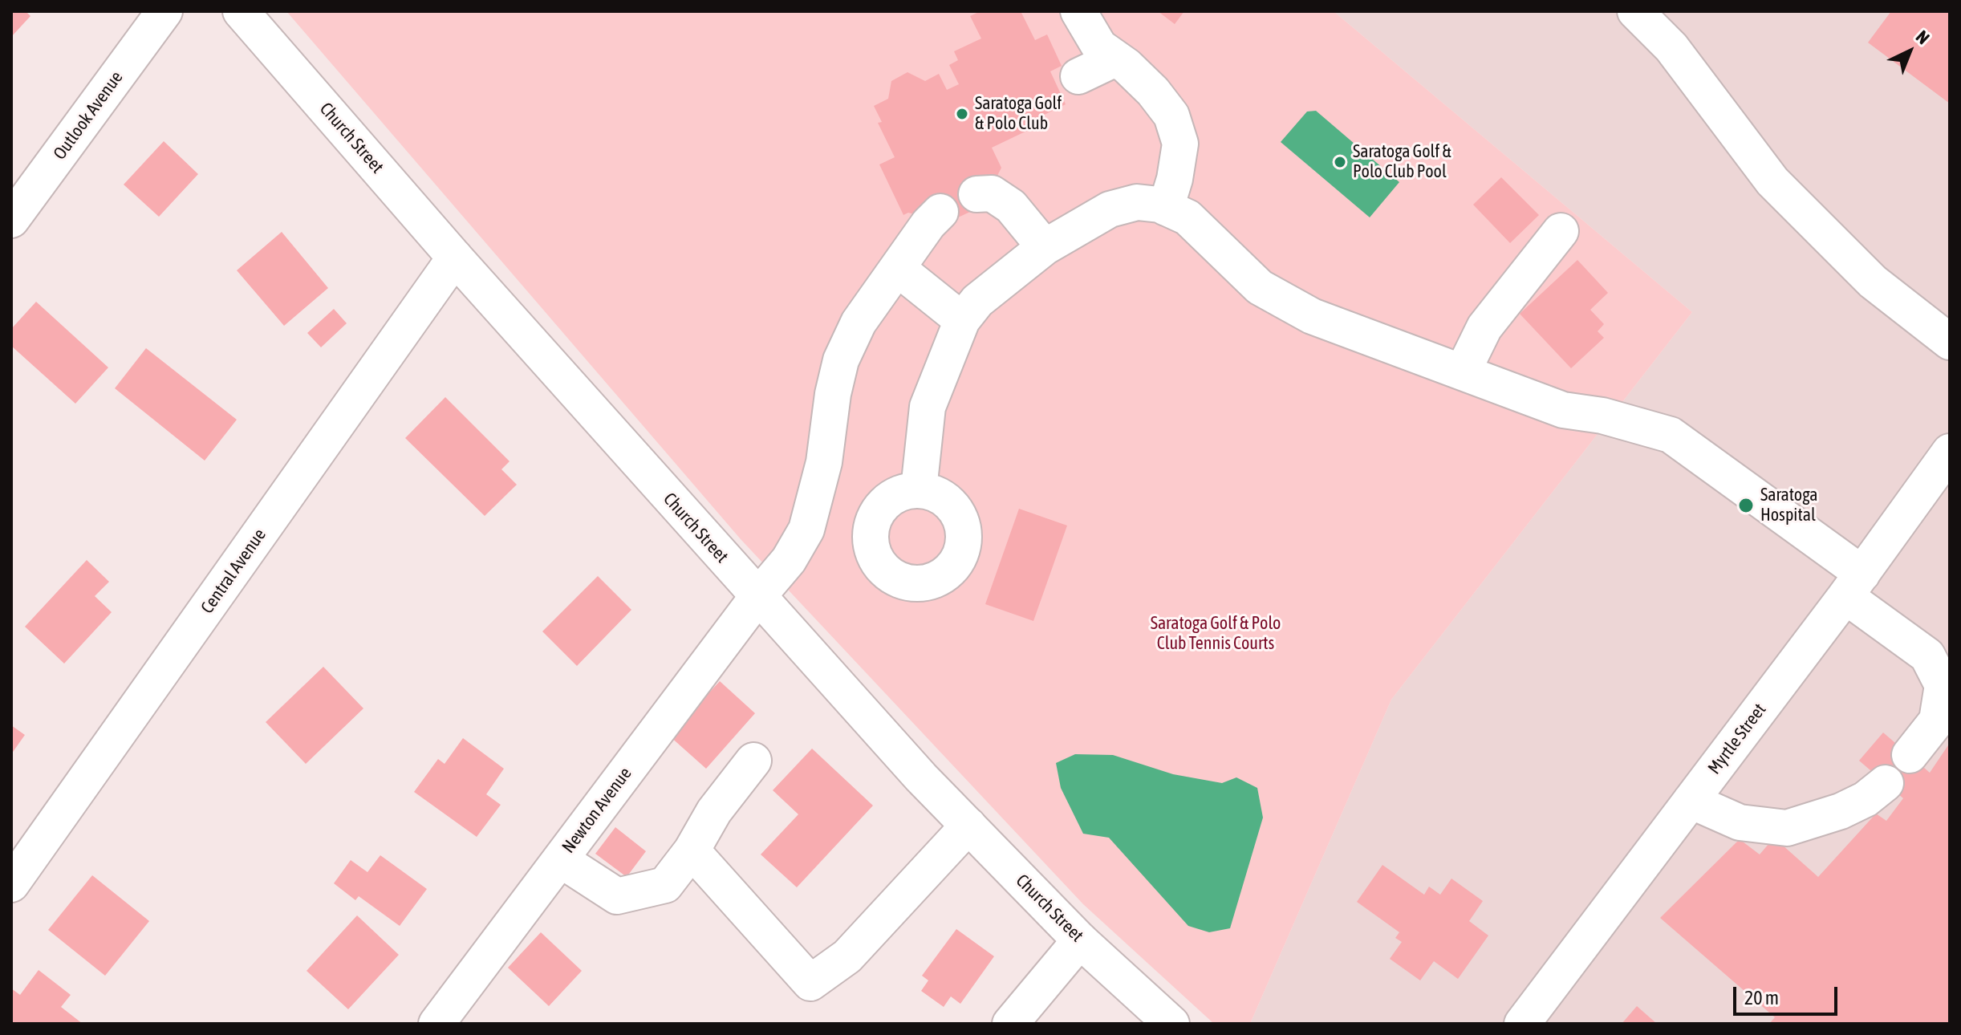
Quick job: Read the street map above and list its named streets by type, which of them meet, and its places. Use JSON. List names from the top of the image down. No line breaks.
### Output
{"streets":{"street":["Outlook Avenue","Church Street","Central Avenue","Myrtle Street","Newton Avenue"]},"crossings":[["Church Street","Central Avenue"],["Church Street","Newton Avenue"]],"parks":["Saratoga Golf & Polo Club Tennis Courts"],"places":["Saratoga Golf & Polo Club","Saratoga Golf & Polo Club Pool","Saratoga Hospital"],"scale_bar":"20 m","north":"top right"}
